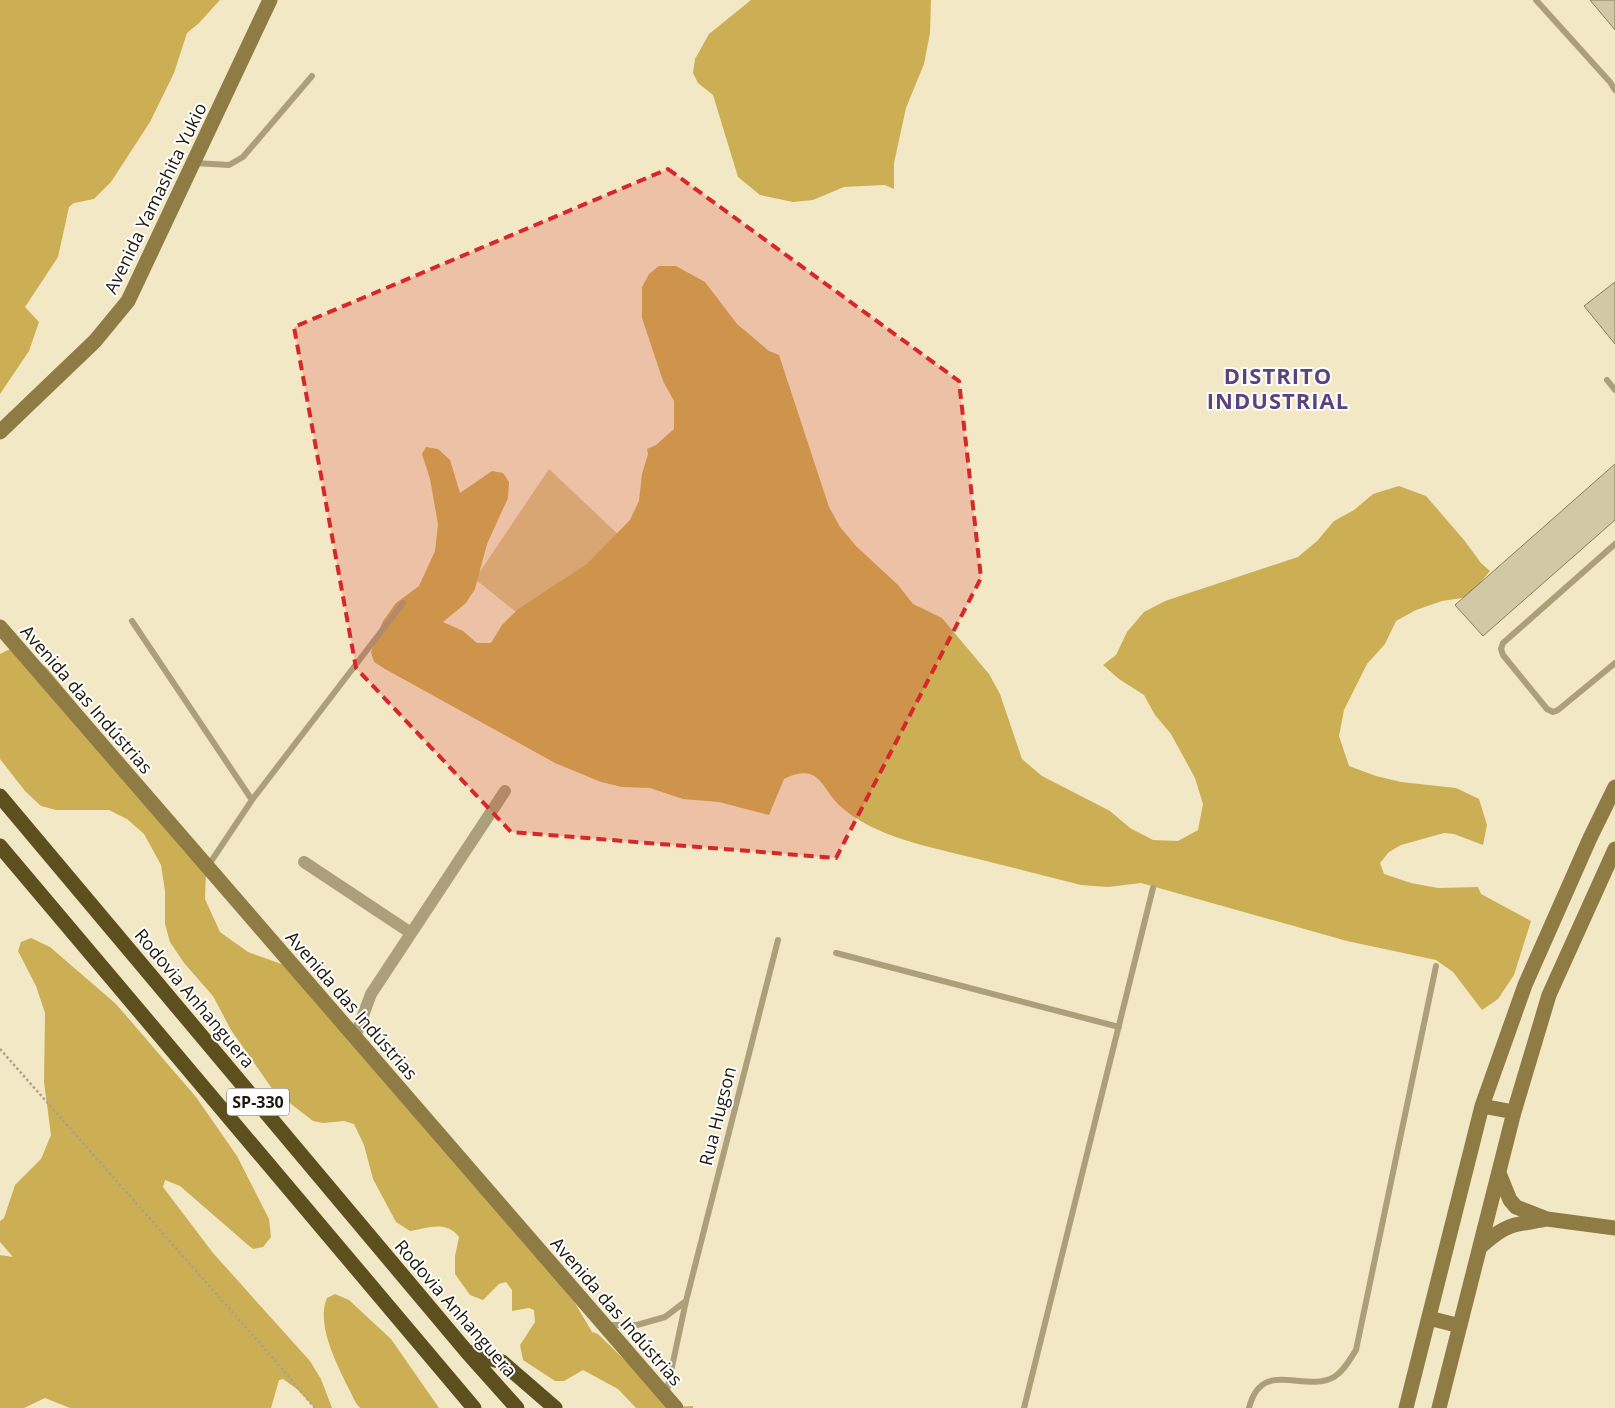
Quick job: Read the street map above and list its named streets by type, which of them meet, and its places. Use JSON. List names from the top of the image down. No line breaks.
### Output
{"streets":{"highway":["Rodovia Anhanguera","SP-330"],"main road":["Avenida Yamashita Yukio","Avenida das Indústrias"],"lane":["Rua Hugson"]},"crossings":[["Avenida das Indústrias","Rua Hugson"]],"districts":["DISTRITO INDUSTRIAL"]}
